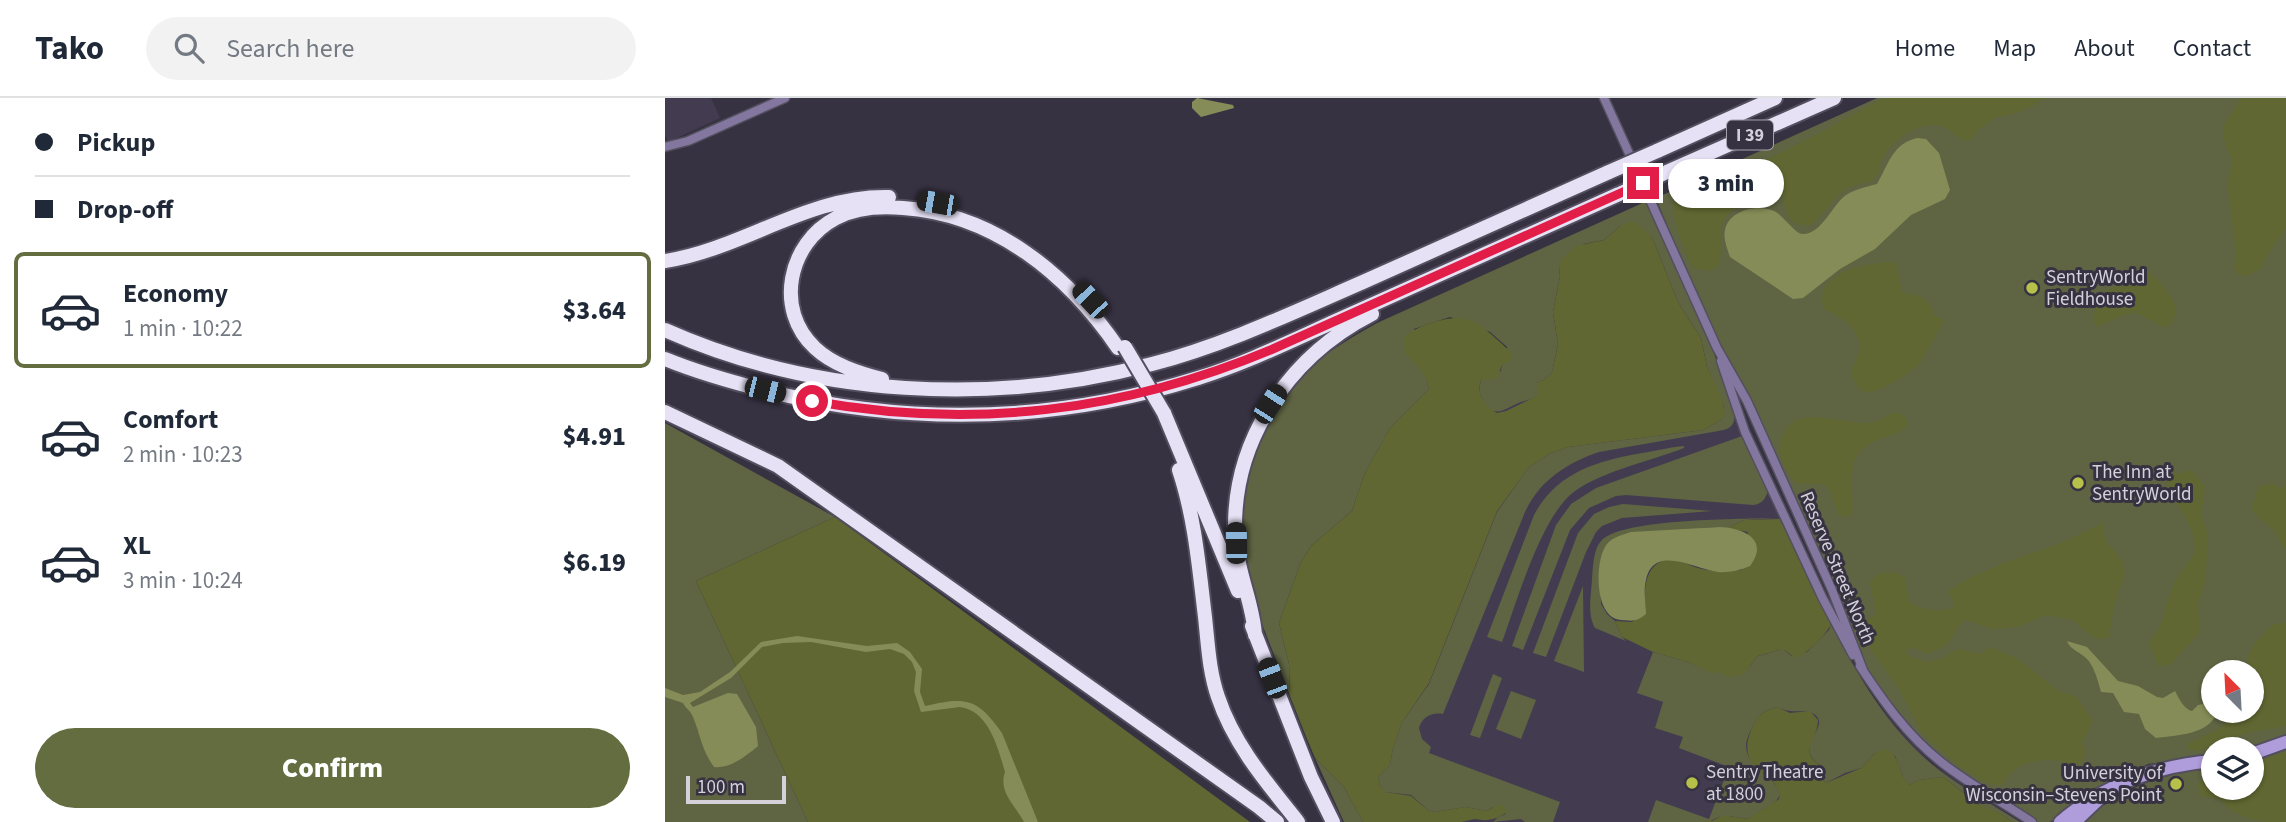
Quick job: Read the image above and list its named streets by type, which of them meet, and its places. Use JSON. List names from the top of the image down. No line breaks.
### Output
{"streets":{"highway":["I 39"],"street":["Reserve Street North"]},"places":["SentryWorld Fieldhouse","The Inn at SentryWorld","Sentry Theatre at 1800","University of Wisconsin–Stevens Point"],"scale_bar":"100 m","north":"top left","page":{"header":"Tako","search":"Search here","nav":["Home","Map","About","Contact"],"banner":["Pickup","Drop-off"],"bubble":"3 min","list":[{"name":"Economy","note":"1 min · 10:22","value":"$3.64"},{"name":"Comfort","note":"2 min · 10:23","value":"$4.91"},{"name":"XL","note":"3 min · 10:24","value":"$6.19"}],"buttons":"Confirm","scale":"100 m"}}
